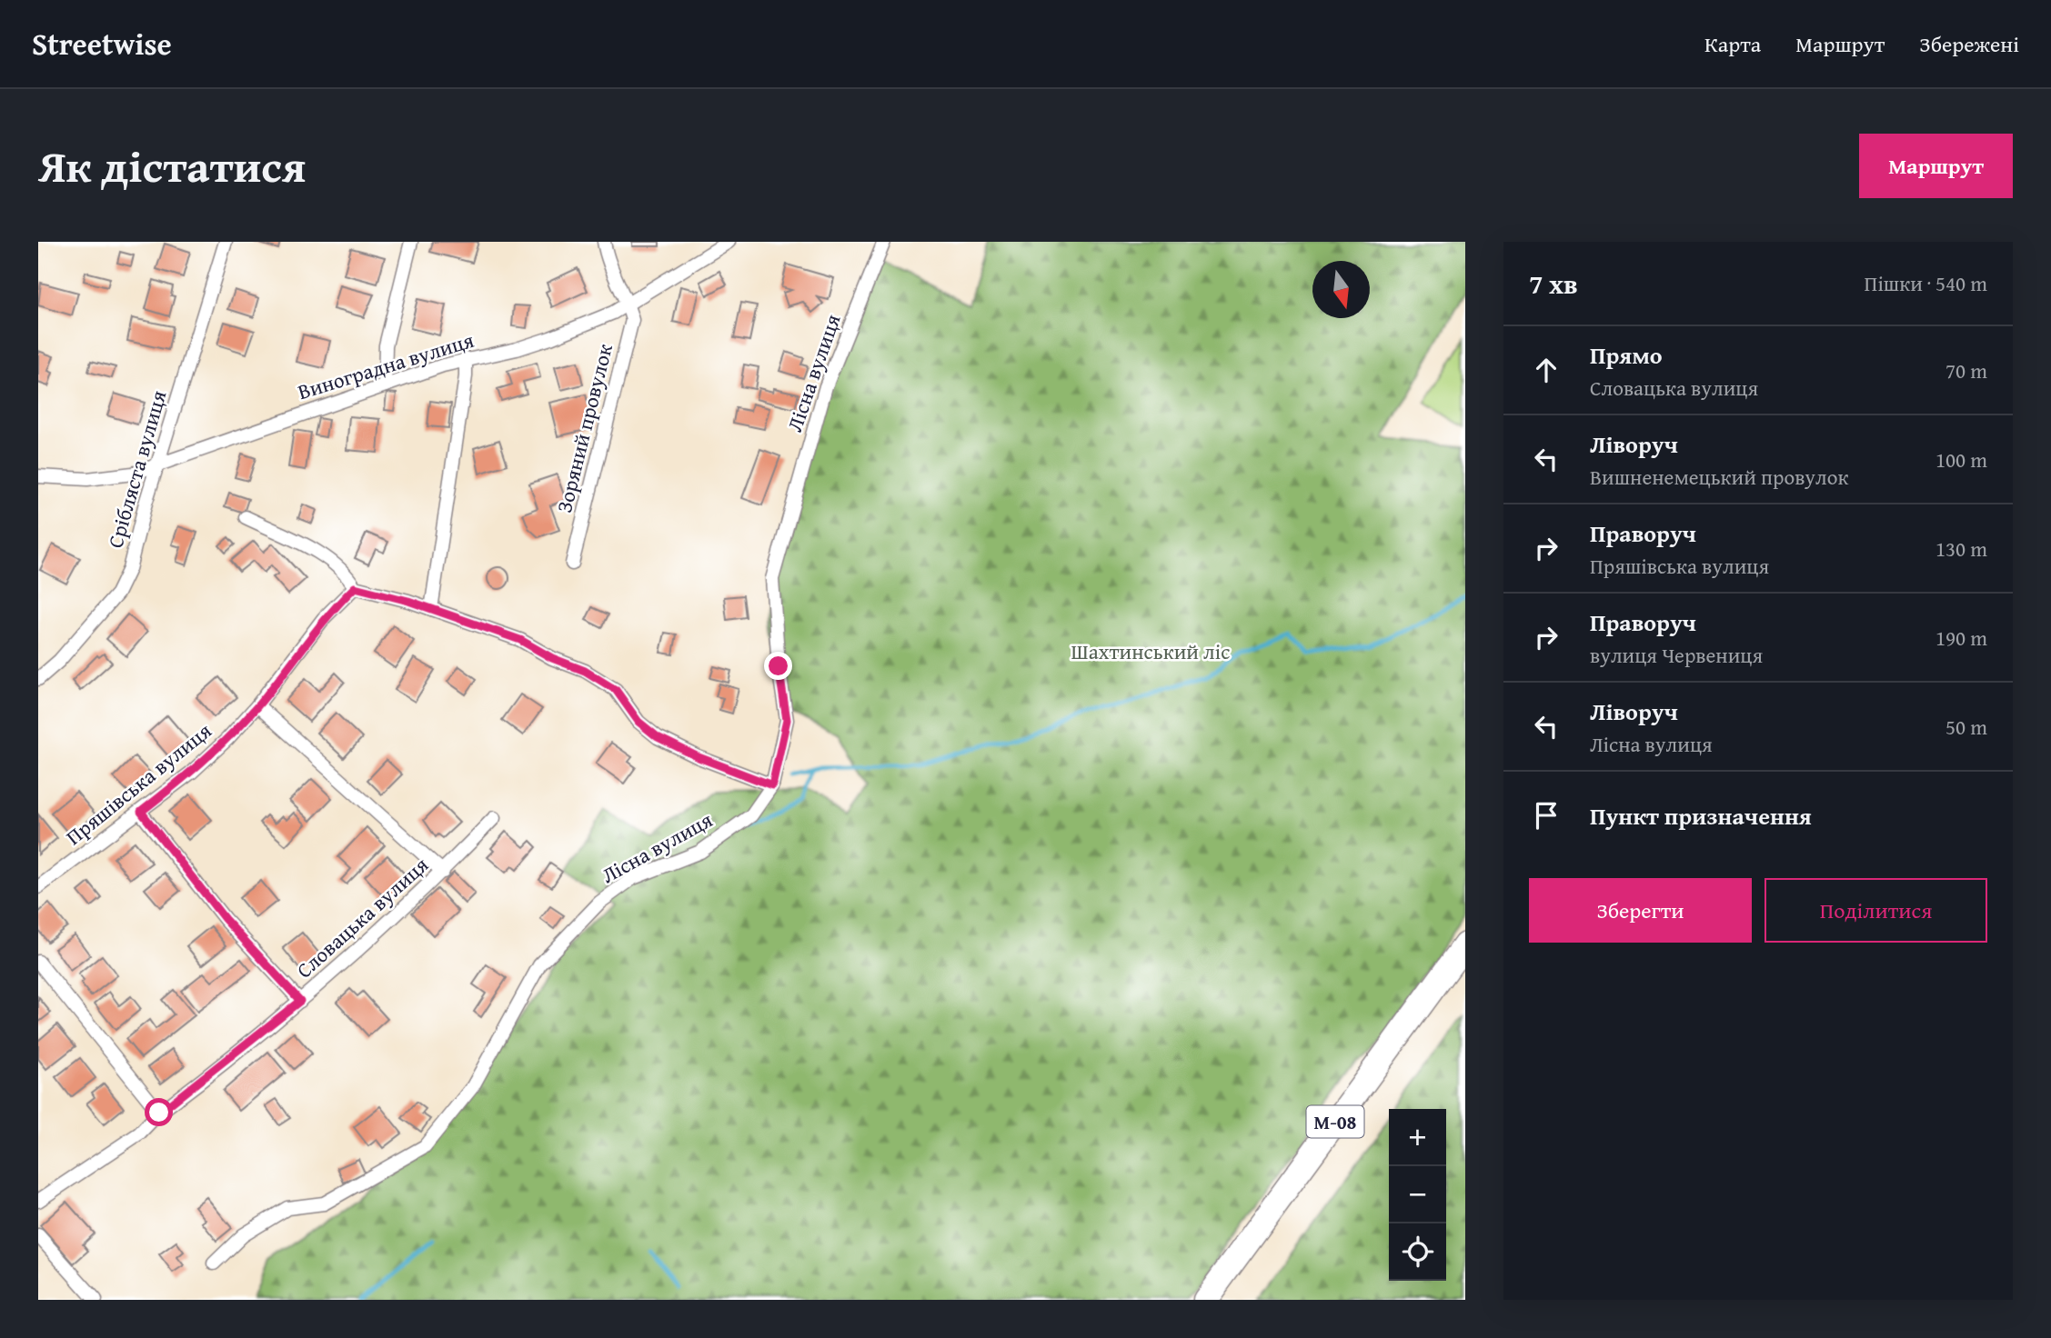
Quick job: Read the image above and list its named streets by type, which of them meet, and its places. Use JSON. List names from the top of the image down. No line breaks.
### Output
{"streets":{"highway":["М-08"],"street":["Виноградна вулиця","Лісна вулиця","Зоряний провулок","Срібляста вулиця","Пряшівська вулиця","Словацька вулиця"]},"crossings":[["Виноградна вулиця","Зоряний провулок"],["Виноградна вулиця","Срібляста вулиця"]],"parks":["Шахтинський ліс"],"north":"bottom","page":{"header":"Streetwise","nav":["Карта","Маршрут","Збережені"],"title":"Як дістатися","buttons":["Маршрут",["Зберегти","Поділитися"]],"heading":["7 хв","Пішки · 540 m"],"list":[["Прямо","Словацька вулиця","70 m"],["Ліворуч","Вишненемецький провулок","100 m"],["Праворуч","Пряшівська вулиця","130 m"],["Праворуч","вулиця Червениця","190 m"],["Ліворуч","Лісна вулиця","50 m"],"Пункт призначення"],"map_buttons":["+","−"]}}
